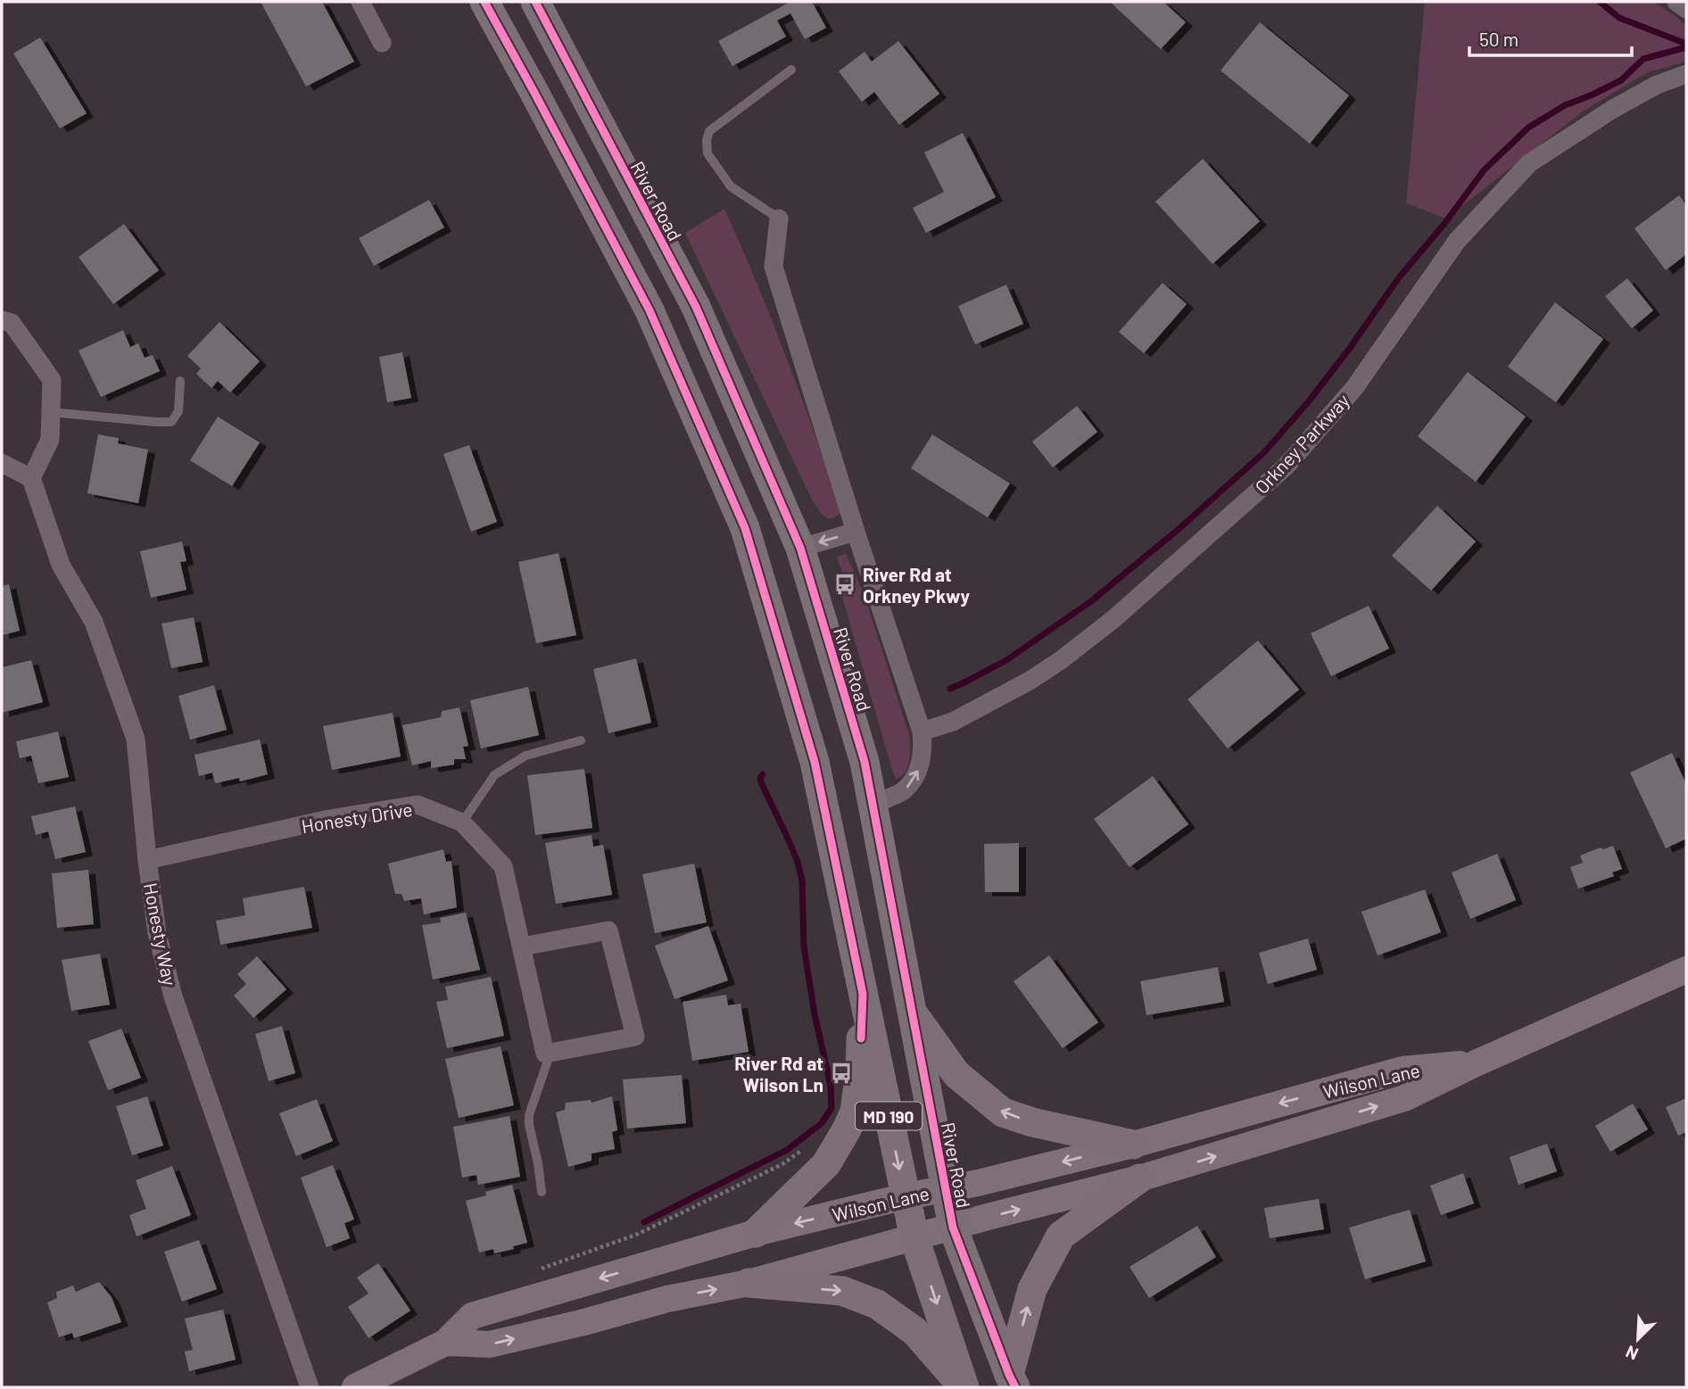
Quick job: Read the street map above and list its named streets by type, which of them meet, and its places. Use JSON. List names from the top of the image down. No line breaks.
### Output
{"streets":{"main road":["River Road","Wilson Lane","MD 190"],"street":["Orkney Parkway","Honesty Drive","Honesty Way"]},"crossings":[["River Road","Wilson Lane"],["Honesty Drive","Honesty Way"],["Wilson Lane","MD 190"]],"places":{"bus stop":["River Rd at Orkney Pkwy","River Rd at Wilson Ln"]},"scale_bar":"50 m","north":"bottom left"}
